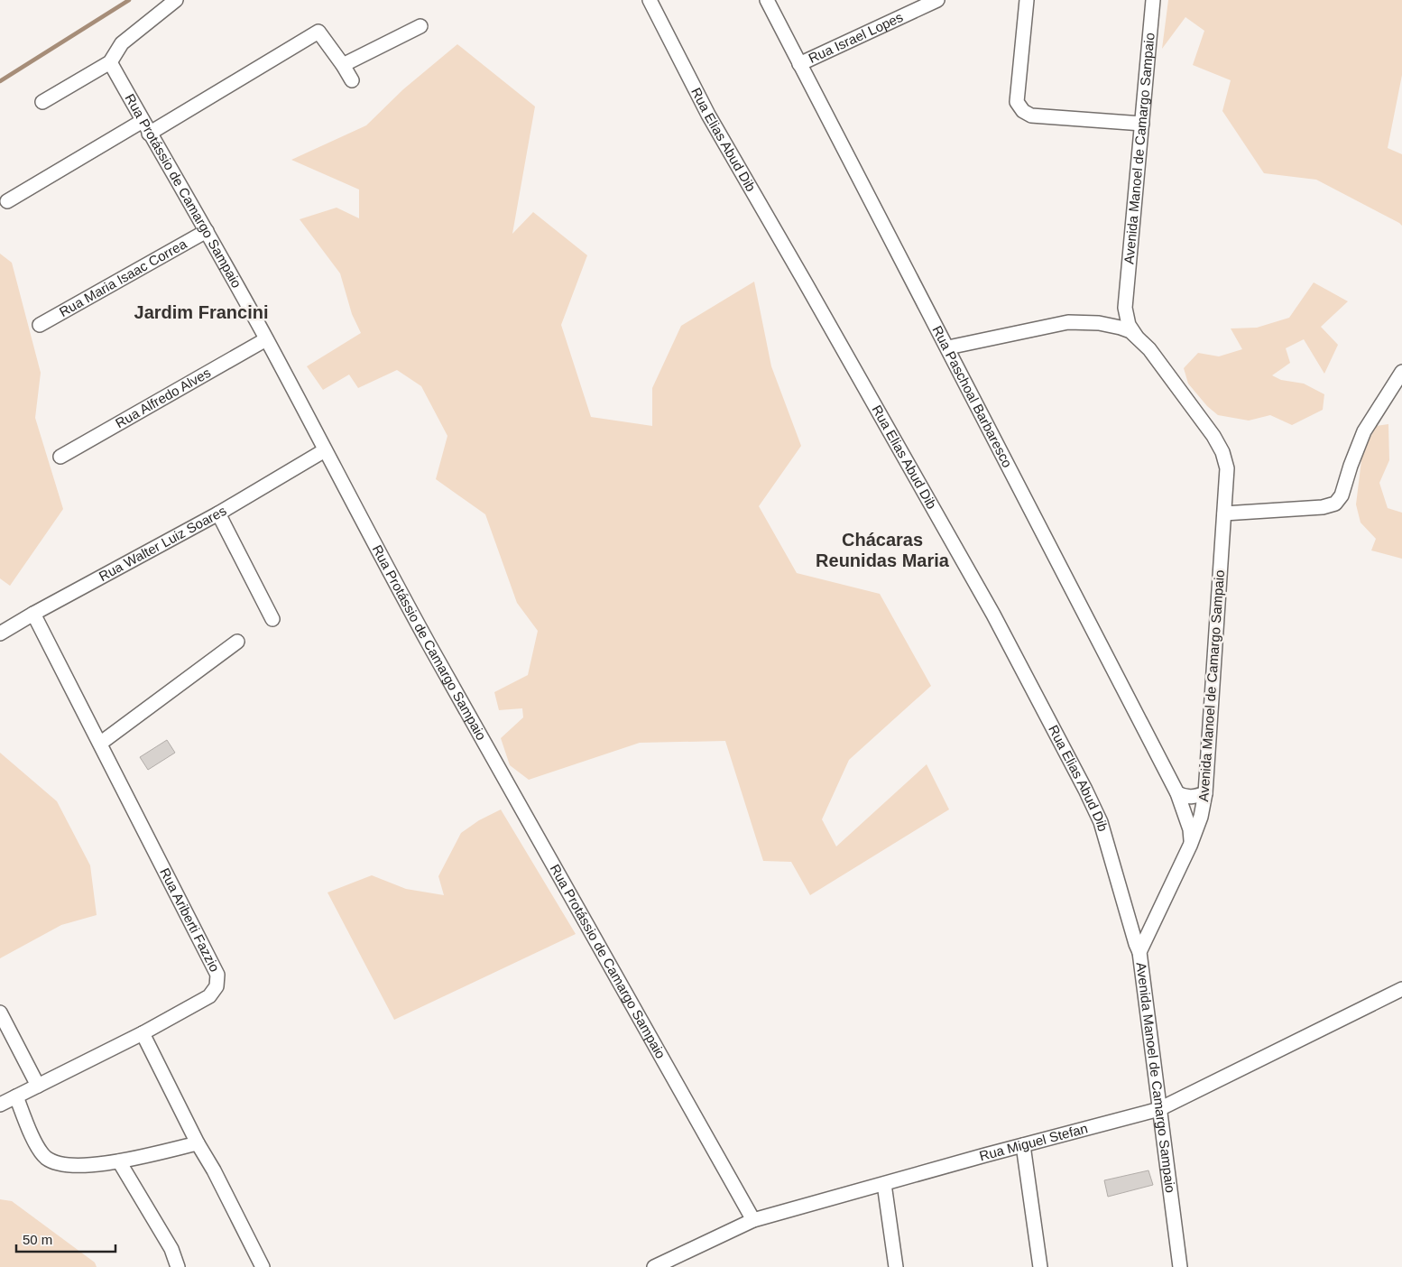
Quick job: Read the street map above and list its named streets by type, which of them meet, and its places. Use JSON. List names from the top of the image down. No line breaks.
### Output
{"streets":{"street":["Rua Israel Lopes","Rua Elias Abud Dib","Avenida Manoel de Camargo Sampaio","Rua Protássio de Camargo Sampaio","Rua Maria Isaac Correa","Rua Paschoal Barbaresco","Rua Alfredo Alves","Rua Walter Luiz Soares","Rua Ariberti Fazzio","Rua Miguel Stefan"]},"crossings":[["Rua Israel Lopes","Rua Paschoal Barbaresco"],["Rua Elias Abud Dib","Avenida Manoel de Camargo Sampaio"],["Avenida Manoel de Camargo Sampaio","Rua Paschoal Barbaresco"],["Avenida Manoel de Camargo Sampaio","Rua Miguel Stefan"],["Rua Protássio de Camargo Sampaio","Rua Maria Isaac Correa"],["Rua Protássio de Camargo Sampaio","Rua Alfredo Alves"],["Rua Protássio de Camargo Sampaio","Rua Walter Luiz Soares"],["Rua Protássio de Camargo Sampaio","Rua Miguel Stefan"],["Rua Walter Luiz Soares","Rua Ariberti Fazzio"]],"districts":["Jardim Francini","Chácaras Reunidas Maria"],"scale_bar":"50 m"}
